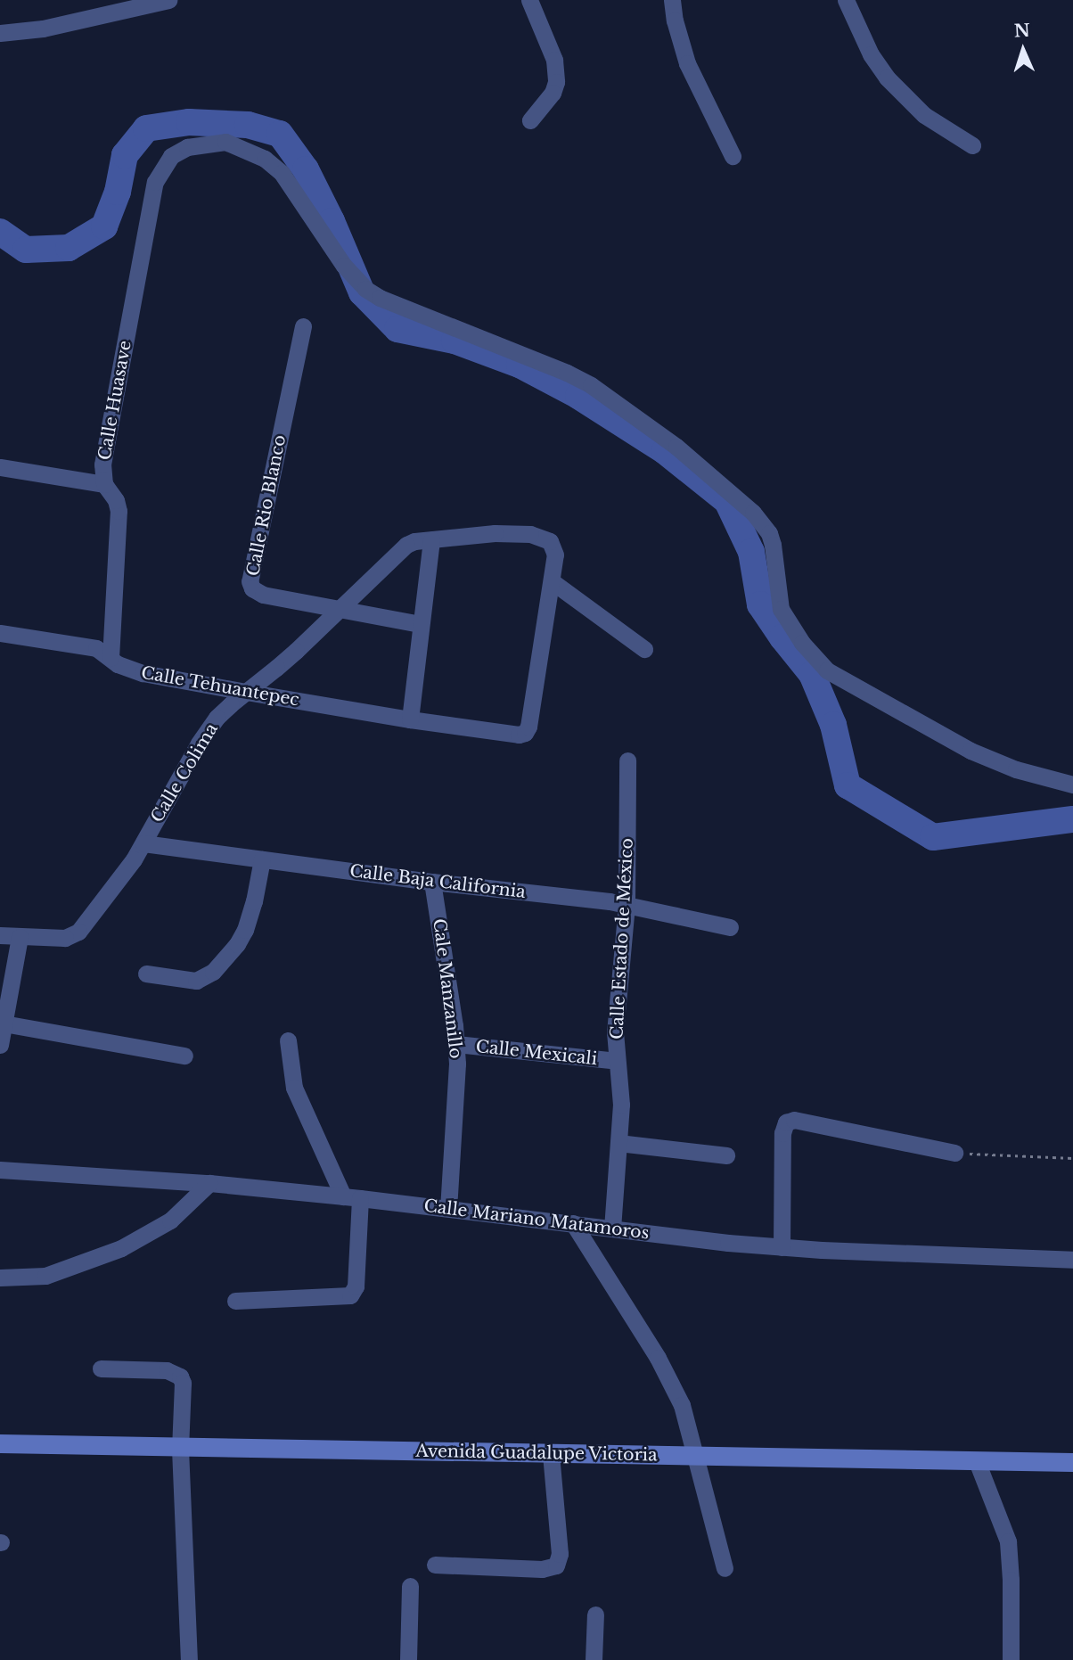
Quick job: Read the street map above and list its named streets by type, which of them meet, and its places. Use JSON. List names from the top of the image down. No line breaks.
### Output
{"streets":{"main road":["Avenida Guadalupe Victoria"],"street":["Calle Huasave","Calle Rio Blanco","Calle Tehuantepec","Calle Colima","Calle Baja California","Calle Estado de México","Cale Manzanillo","Calle Mexicali","Calle Mariano Matamoros"]},"crossings":[["Calle Huasave","Calle Tehuantepec"],["Calle Rio Blanco","Calle Colima"],["Calle Tehuantepec","Calle Colima"],["Calle Colima","Calle Baja California"],["Calle Baja California","Calle Estado de México"],["Calle Baja California","Cale Manzanillo"],["Calle Estado de México","Calle Mexicali"],["Calle Estado de México","Calle Mariano Matamoros"],["Cale Manzanillo","Calle Mexicali"],["Cale Manzanillo","Calle Mariano Matamoros"]],"north":"top"}
